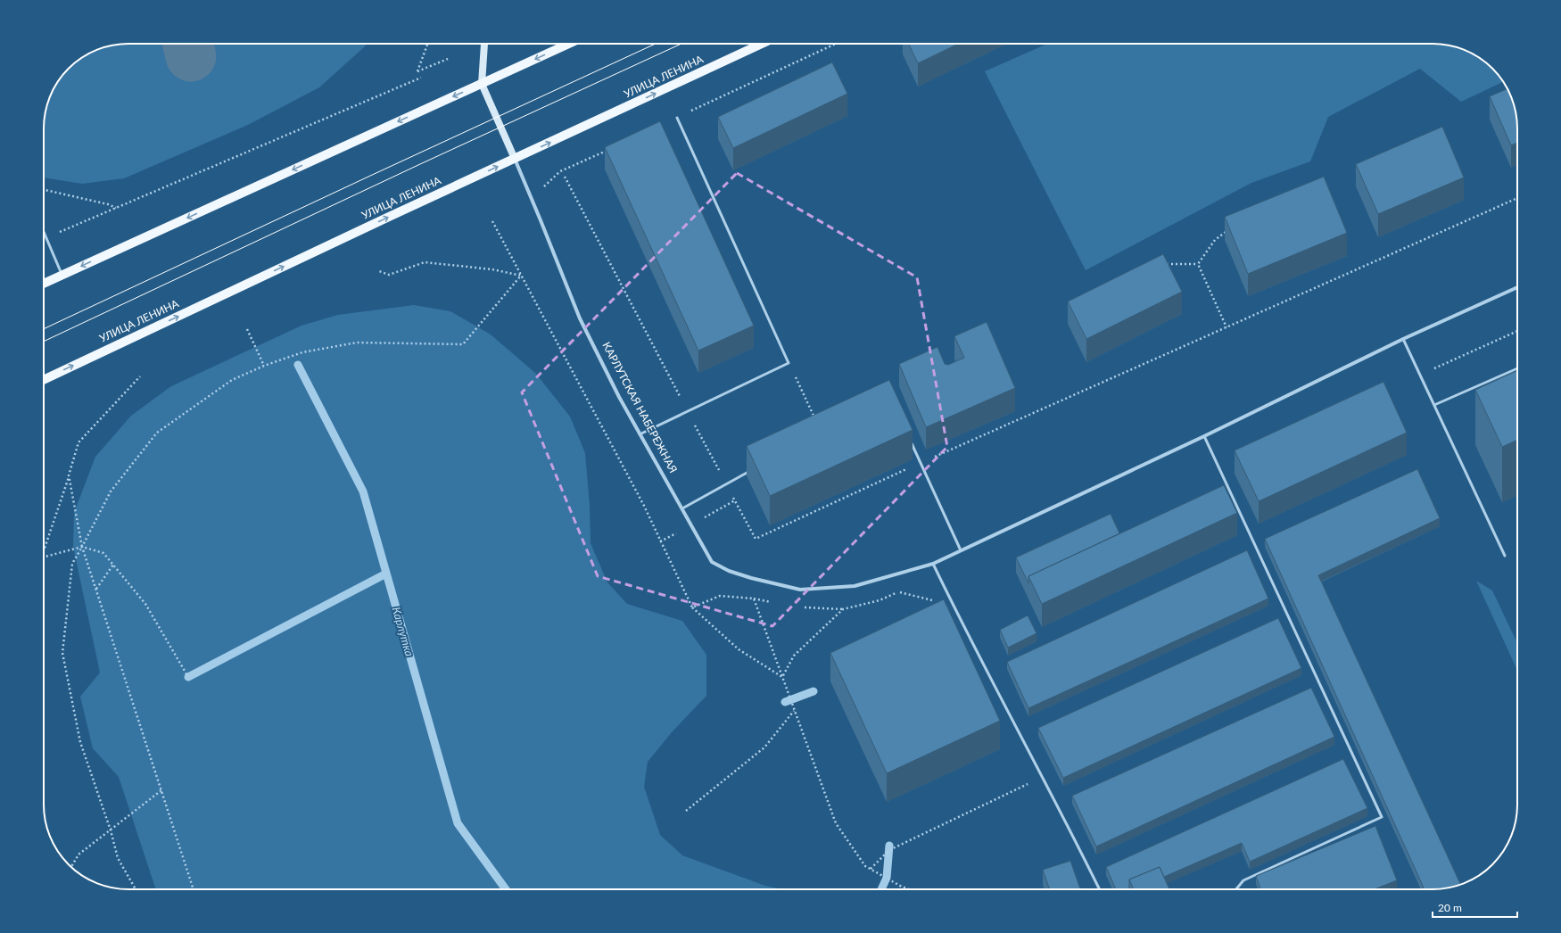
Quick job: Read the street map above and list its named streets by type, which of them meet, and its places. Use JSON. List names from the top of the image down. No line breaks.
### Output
{"streets":{"main road":["УЛИЦА ЛЕНИНА"],"street":["КАРЛУТСКАЯ НАБЕРЕЖНАЯ"]},"crossings":[["УЛИЦА ЛЕНИНА","КАРЛУТСКАЯ НАБЕРЕЖНАЯ"]],"one_way":["УЛИЦА ЛЕНИНА"],"water":["Карлутка"],"scale_bar":"20 m"}
